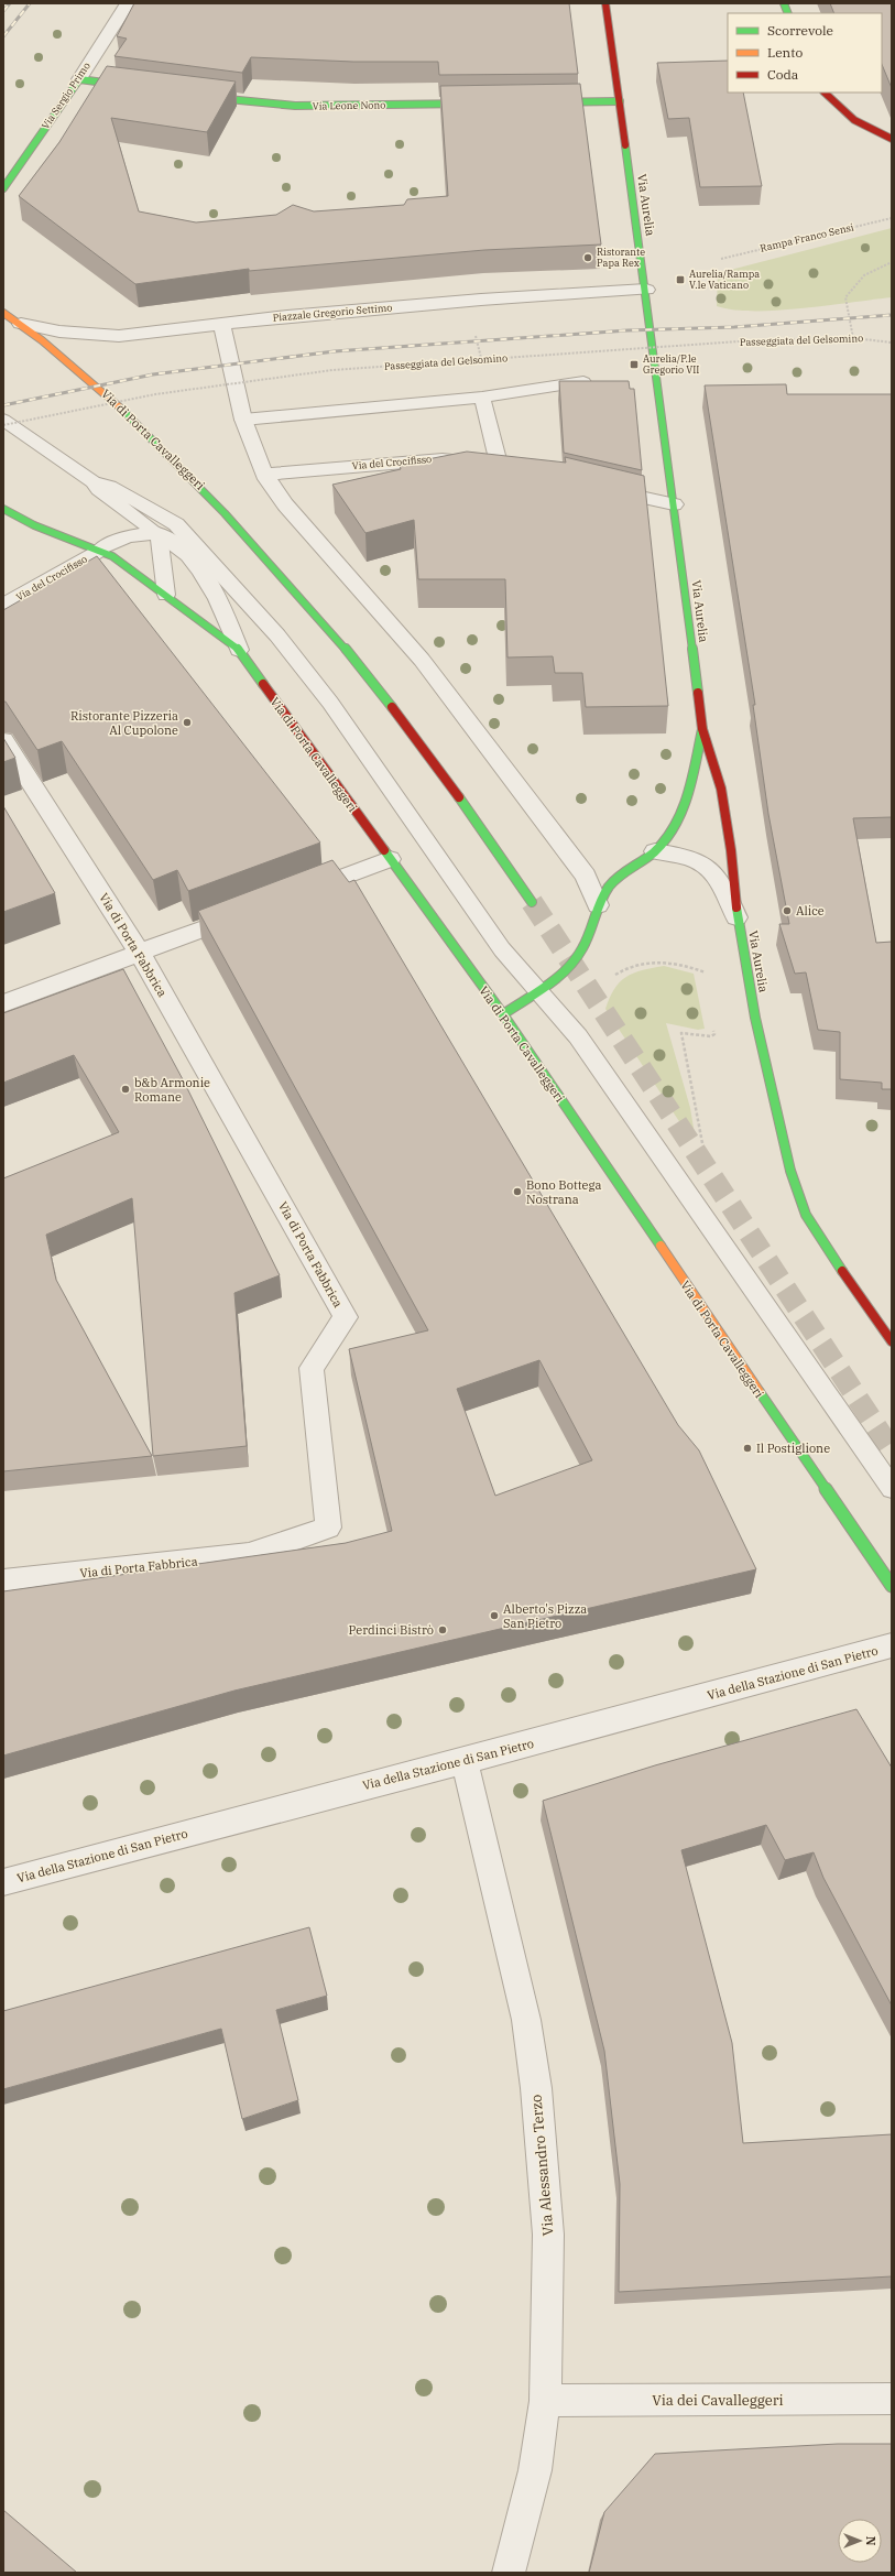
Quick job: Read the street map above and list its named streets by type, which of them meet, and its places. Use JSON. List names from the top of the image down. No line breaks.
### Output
{"streets":{"street":["Via Sergio Primo","Via Leone Nono","Via Aurelia","Piazzale Gregorio Settimo","Via di Porta Cavalleggeri","Via del Crocifisso","Via di Porta Fabbrica","Via della Stazione di San Pietro","Via Alessandro Terzo","Via dei Cavalleggeri"],"path":["Rampa Franco Sensi","Passeggiata del Gelsomino"]},"crossings":[["Via Aurelia","Piazzale Gregorio Settimo"],["Piazzale Gregorio Settimo","Via di Porta Cavalleggeri"],["Via di Porta Cavalleggeri","Via del Crocifisso"],["Via della Stazione di San Pietro","Via Alessandro Terzo"],["Via Alessandro Terzo","Via dei Cavalleggeri"]],"places":{"other":["Ristorante Papa Rex","Ristorante Pizzeria Al Cupolone","Alice","b&b Armonie Romane","Bono Bottega Nostrana","Il Postiglione","Alberto's Pizza San Pietro","Perdinci Bistrò"],"transit":["Aurelia/Rampa V.le Vaticano","Aurelia/P.le Gregorio VII"]},"legend":["Scorrevole","Lento","Coda"],"north":"right"}
